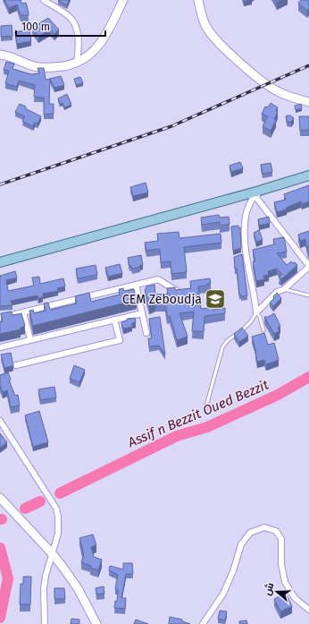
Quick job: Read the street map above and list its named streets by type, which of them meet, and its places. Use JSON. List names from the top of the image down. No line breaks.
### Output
{"water":["Assif n Bezzit Oued Bezzit"],"places":{"school or university":["CEM Zeboudja"]},"scale_bar":"100 m","north":"left"}
